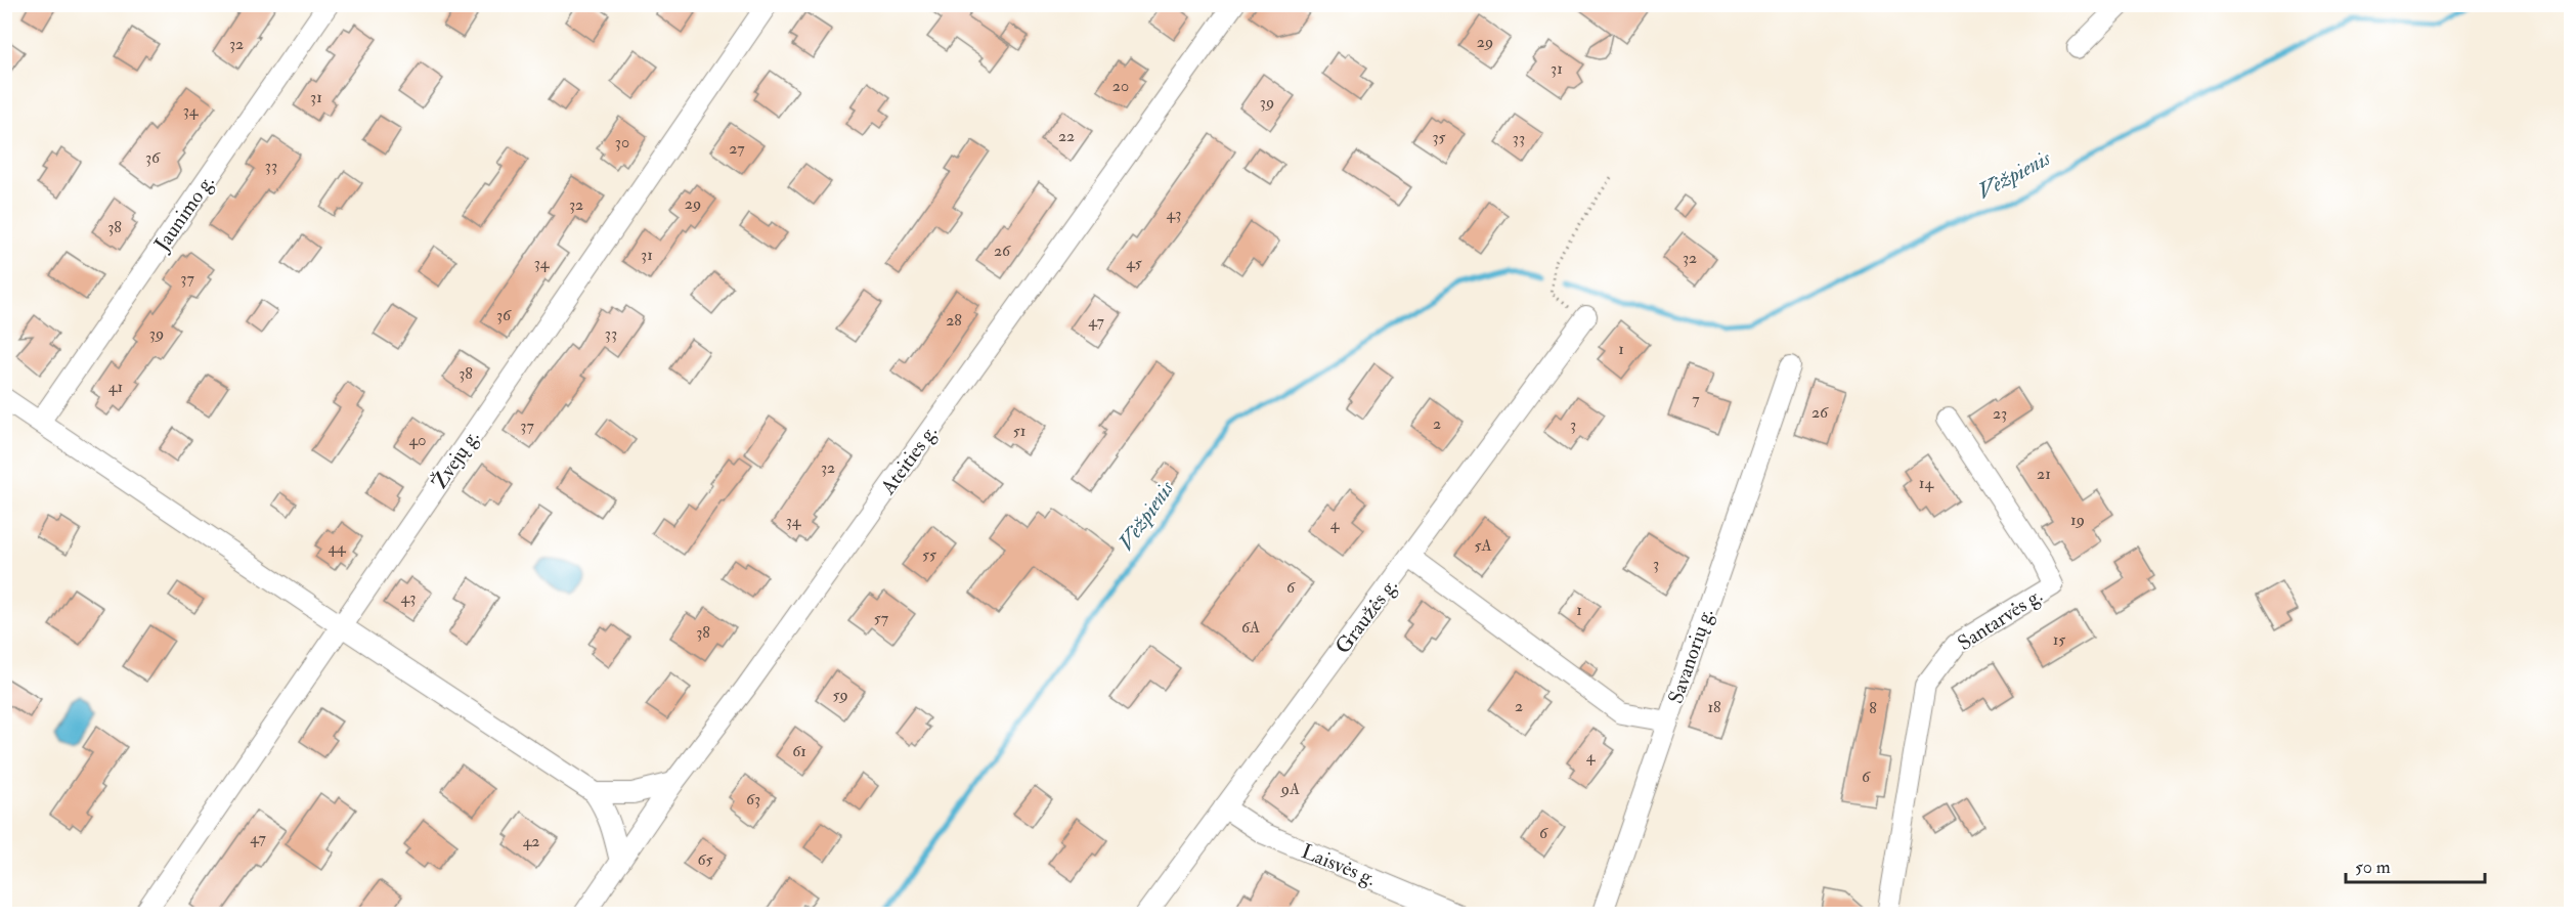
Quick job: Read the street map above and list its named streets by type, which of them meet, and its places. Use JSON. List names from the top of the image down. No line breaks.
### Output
{"streets":{"street":["Jaunimo g.","Žvejų g.","Ateities g.","Graužės g.","Santarvės g.","Savanorių g.","Laisvės g."]},"crossings":[["Graužės g.","Savanorių g."],["Graužės g.","Laisvės g."]],"water":["Vėžpienis"],"house_numbers":["29","32","31","20","31","39","34","22","35","33","30","27","36","33","29","32","43","38","26","31","32","34","45","37","36","28","47","39","33","1","38","41","7","26","23","2","3","37","51","40","32","21","14","19","34","4","5A","44","55","3","6","43","1","57","6A","38","15","59","2","18","8","61","4","6","9A","63","6","47","42","65"],"scale_bar":"50 m"}
